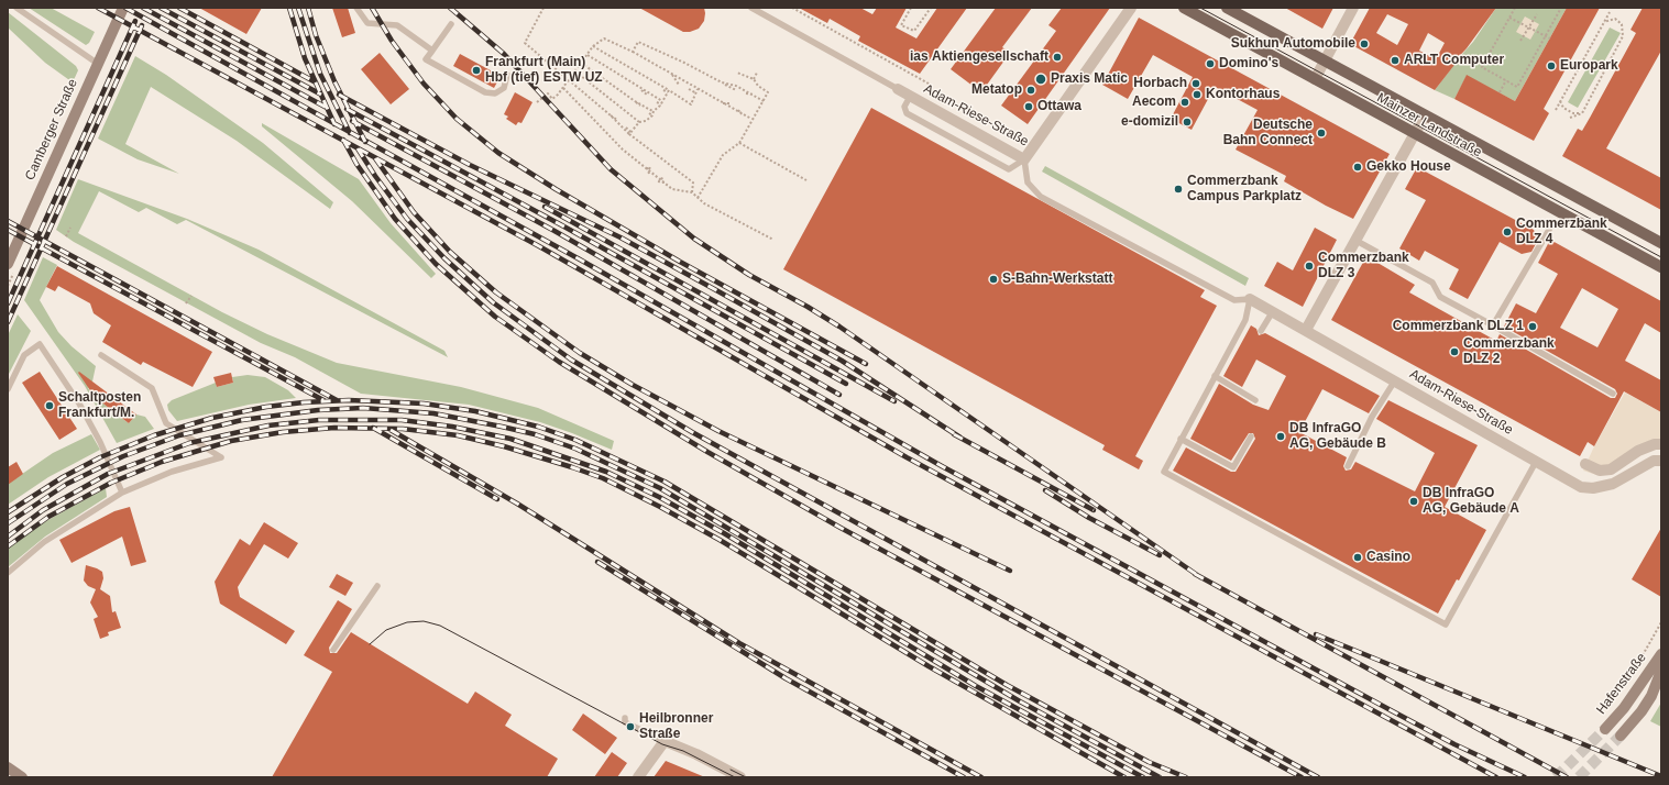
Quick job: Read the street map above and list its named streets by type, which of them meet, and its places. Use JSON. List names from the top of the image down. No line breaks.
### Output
{"streets":{"main road":["Mainzer Landstraße"],"street":["Adam-Riese-Straße","Camberger Straße","Hafenstraße"]},"places":["Sukhun Automobile","ias Aktiengesellschaft","ARLT Computer","Domino's","Europark","Frankfurt (Main) Hbf (tief) ESTW UZ","Praxis Matic","Horbach","Metatop","Kontorhaus","Aecom","Ottawa","e-domizil","Deutsche Bahn Connect","Gekko House","Commerzbank Campus Parkplatz","Commerzbank DLZ 4","Commerzbank DLZ 3","S-Bahn-Werkstatt","Commerzbank DLZ 1","Commerzbank DLZ 2","Schaltposten Frankfurt/M.","DB InfraGO AG, Gebäude B","DB InfraGO AG, Gebäude A","Casino","Heilbronner Straße"]}
